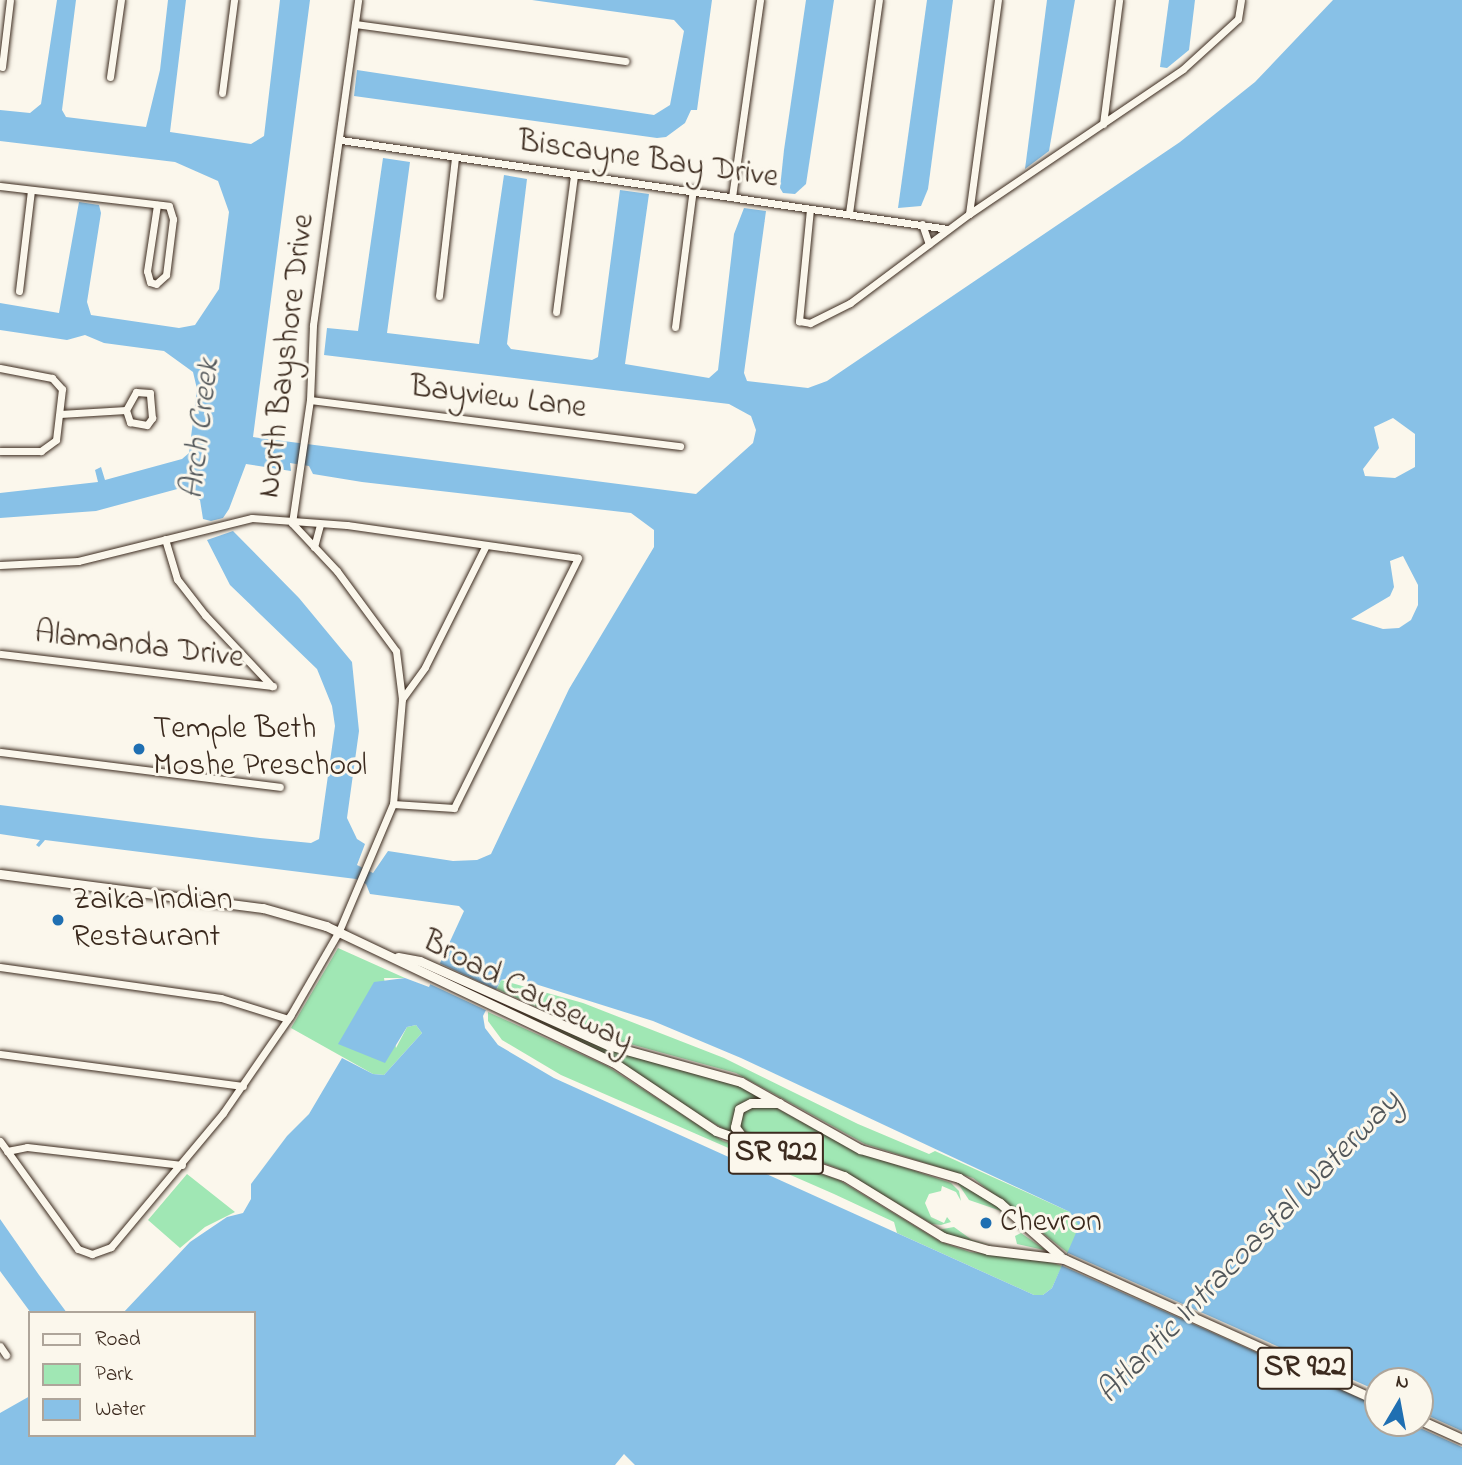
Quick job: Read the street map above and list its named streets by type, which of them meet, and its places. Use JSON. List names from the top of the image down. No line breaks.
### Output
{"streets":{"main road":["Broad Causeway","SR 922"],"street":["Biscayne Bay Drive","North Bayshore Drive","Bayview Lane","Alamanda Drive"]},"crossings":[["Biscayne Bay Drive","North Bayshore Drive"],["North Bayshore Drive","Bayview Lane"],["North Bayshore Drive","SR 922"],["Broad Causeway","SR 922"]],"water":["Arch Creek","Atlantic Intracoastal Waterway"],"places":["Temple Beth Moshe Preschool","Zaika Indian Restaurant","Chevron"],"legend":["Road","Park","Water"],"north":"top"}
